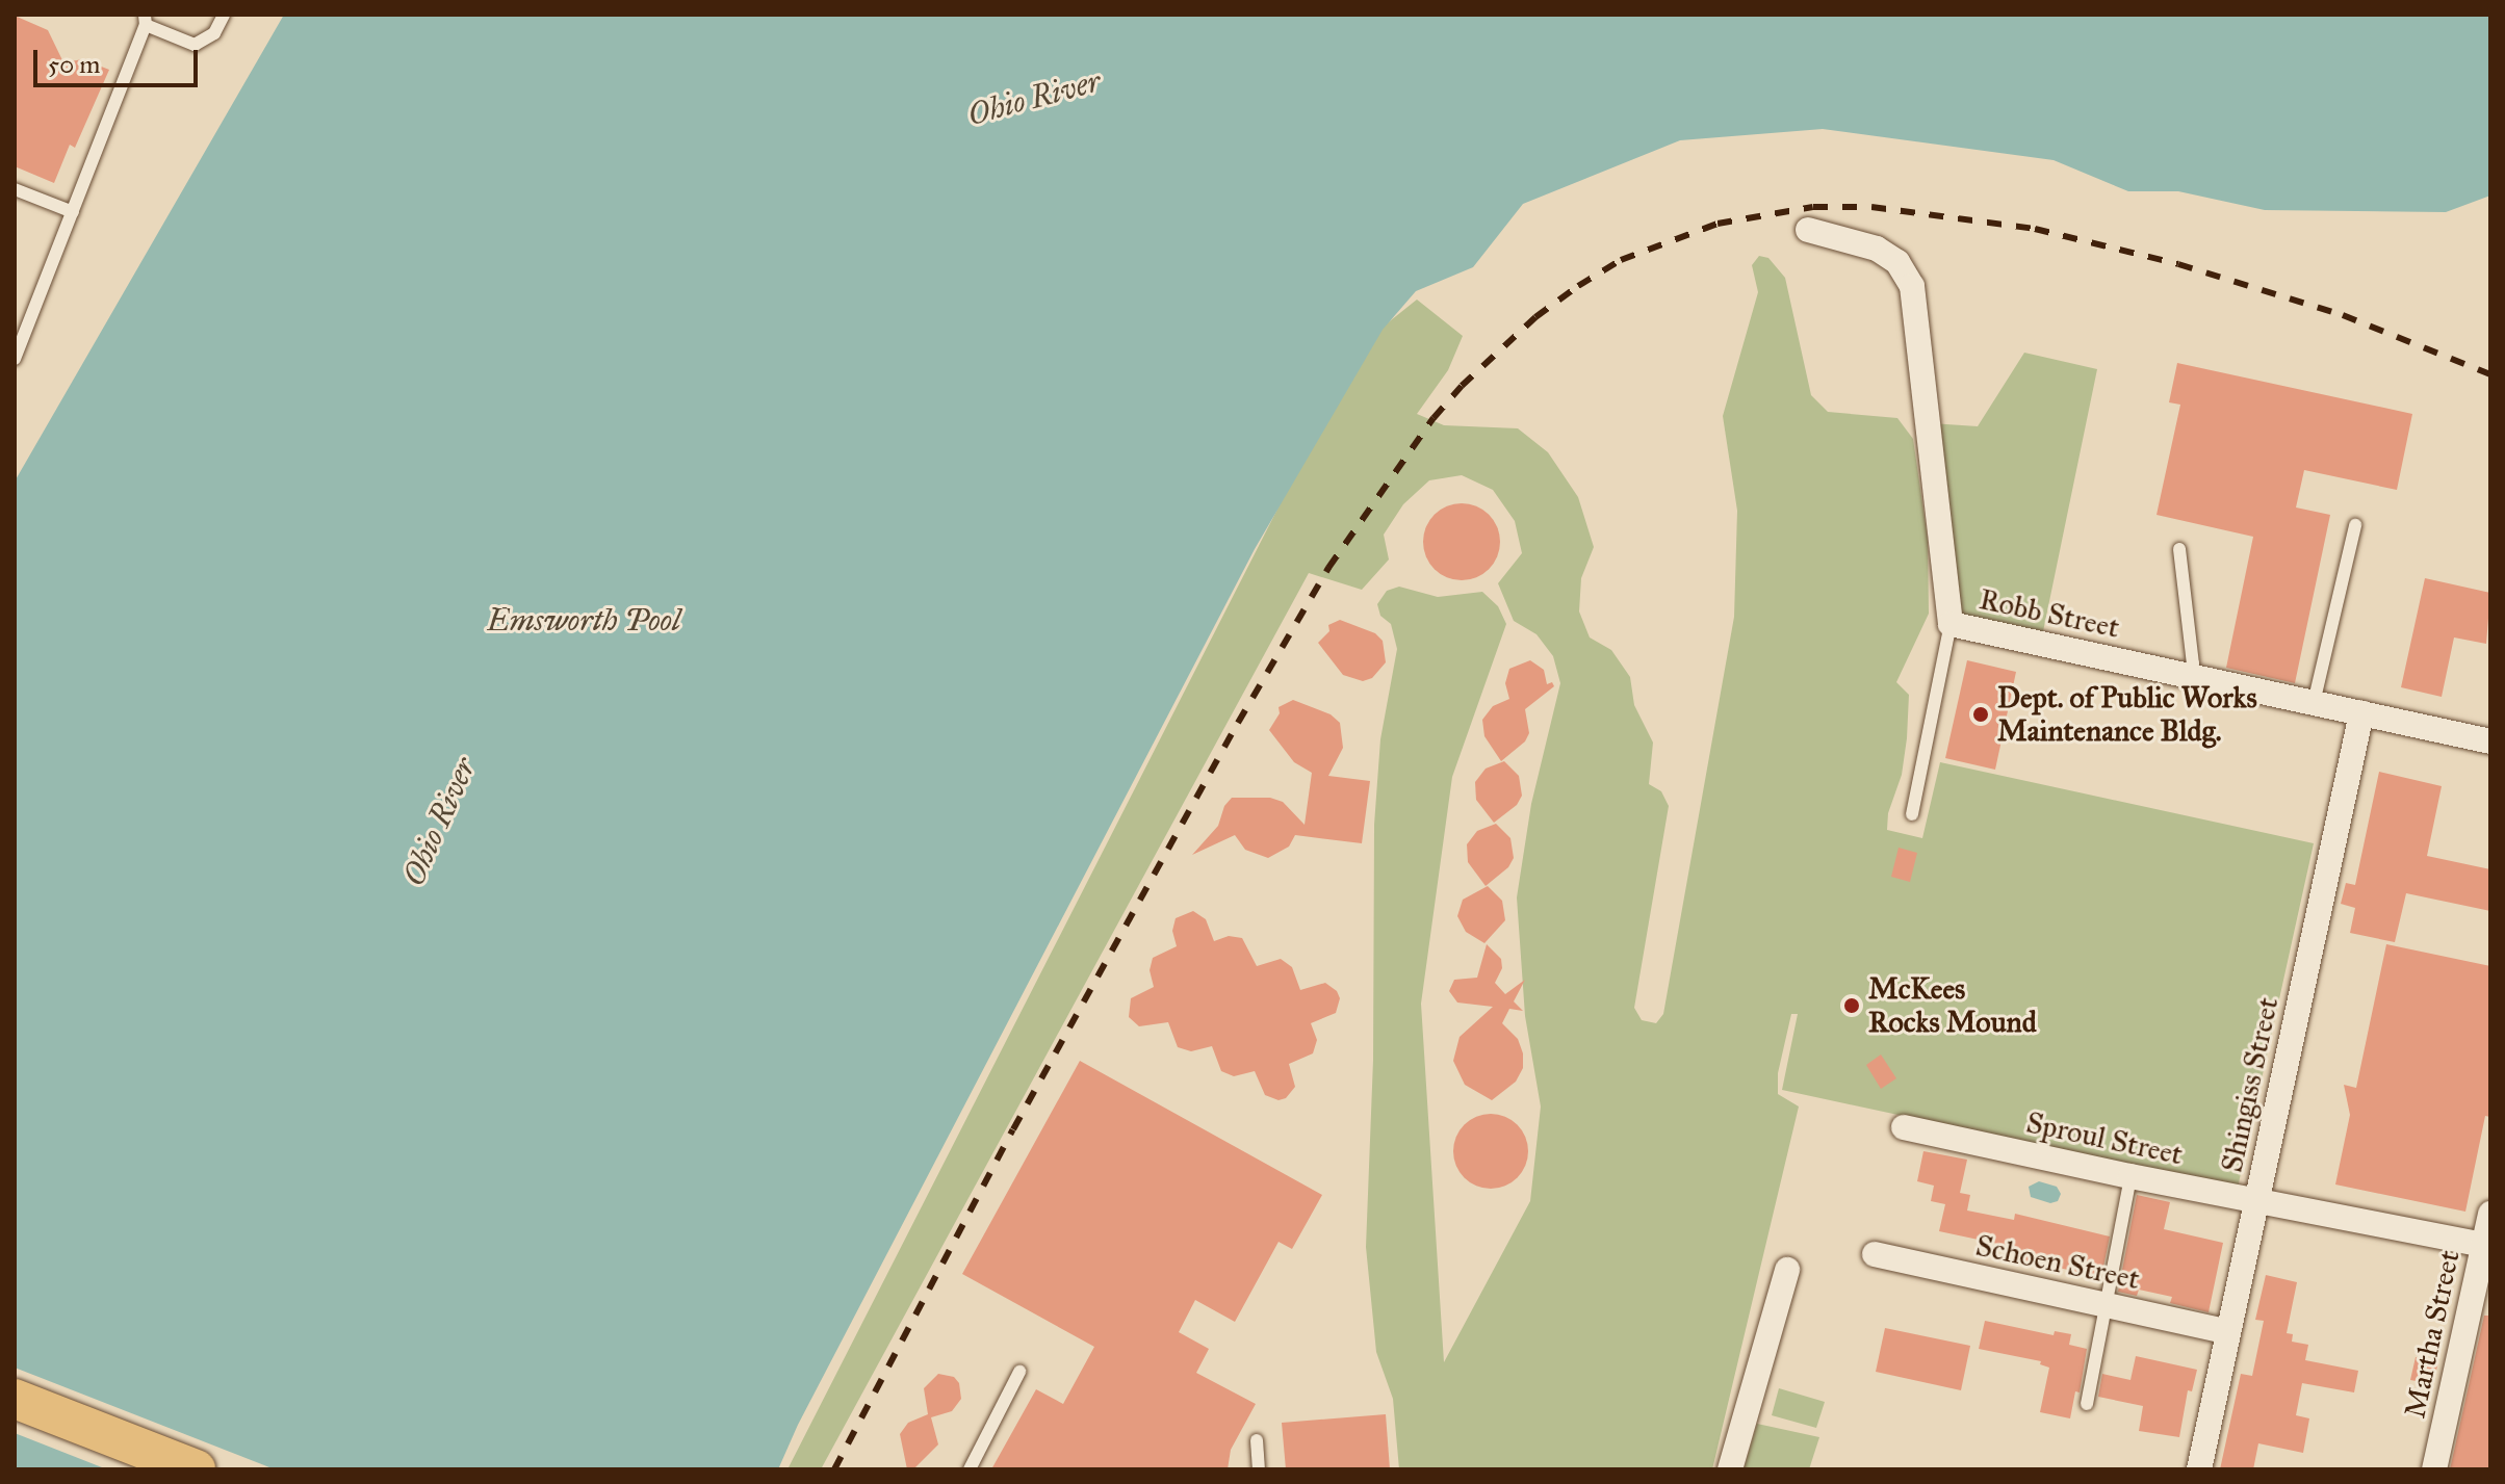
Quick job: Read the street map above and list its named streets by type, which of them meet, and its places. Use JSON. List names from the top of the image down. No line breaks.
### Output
{"streets":{"street":["Robb Street","Shingiss Street","Sproul Street","Schoen Street","Martha Street"]},"crossings":[["Robb Street","Shingiss Street"],["Shingiss Street","Sproul Street"],["Shingiss Street","Schoen Street"],["Sproul Street","Martha Street"]],"water":["Ohio River","Emsworth Pool"],"places":["Dept. of Public Works Maintenance Bldg.","McKees Rocks Mound"],"scale_bar":"50 m"}
